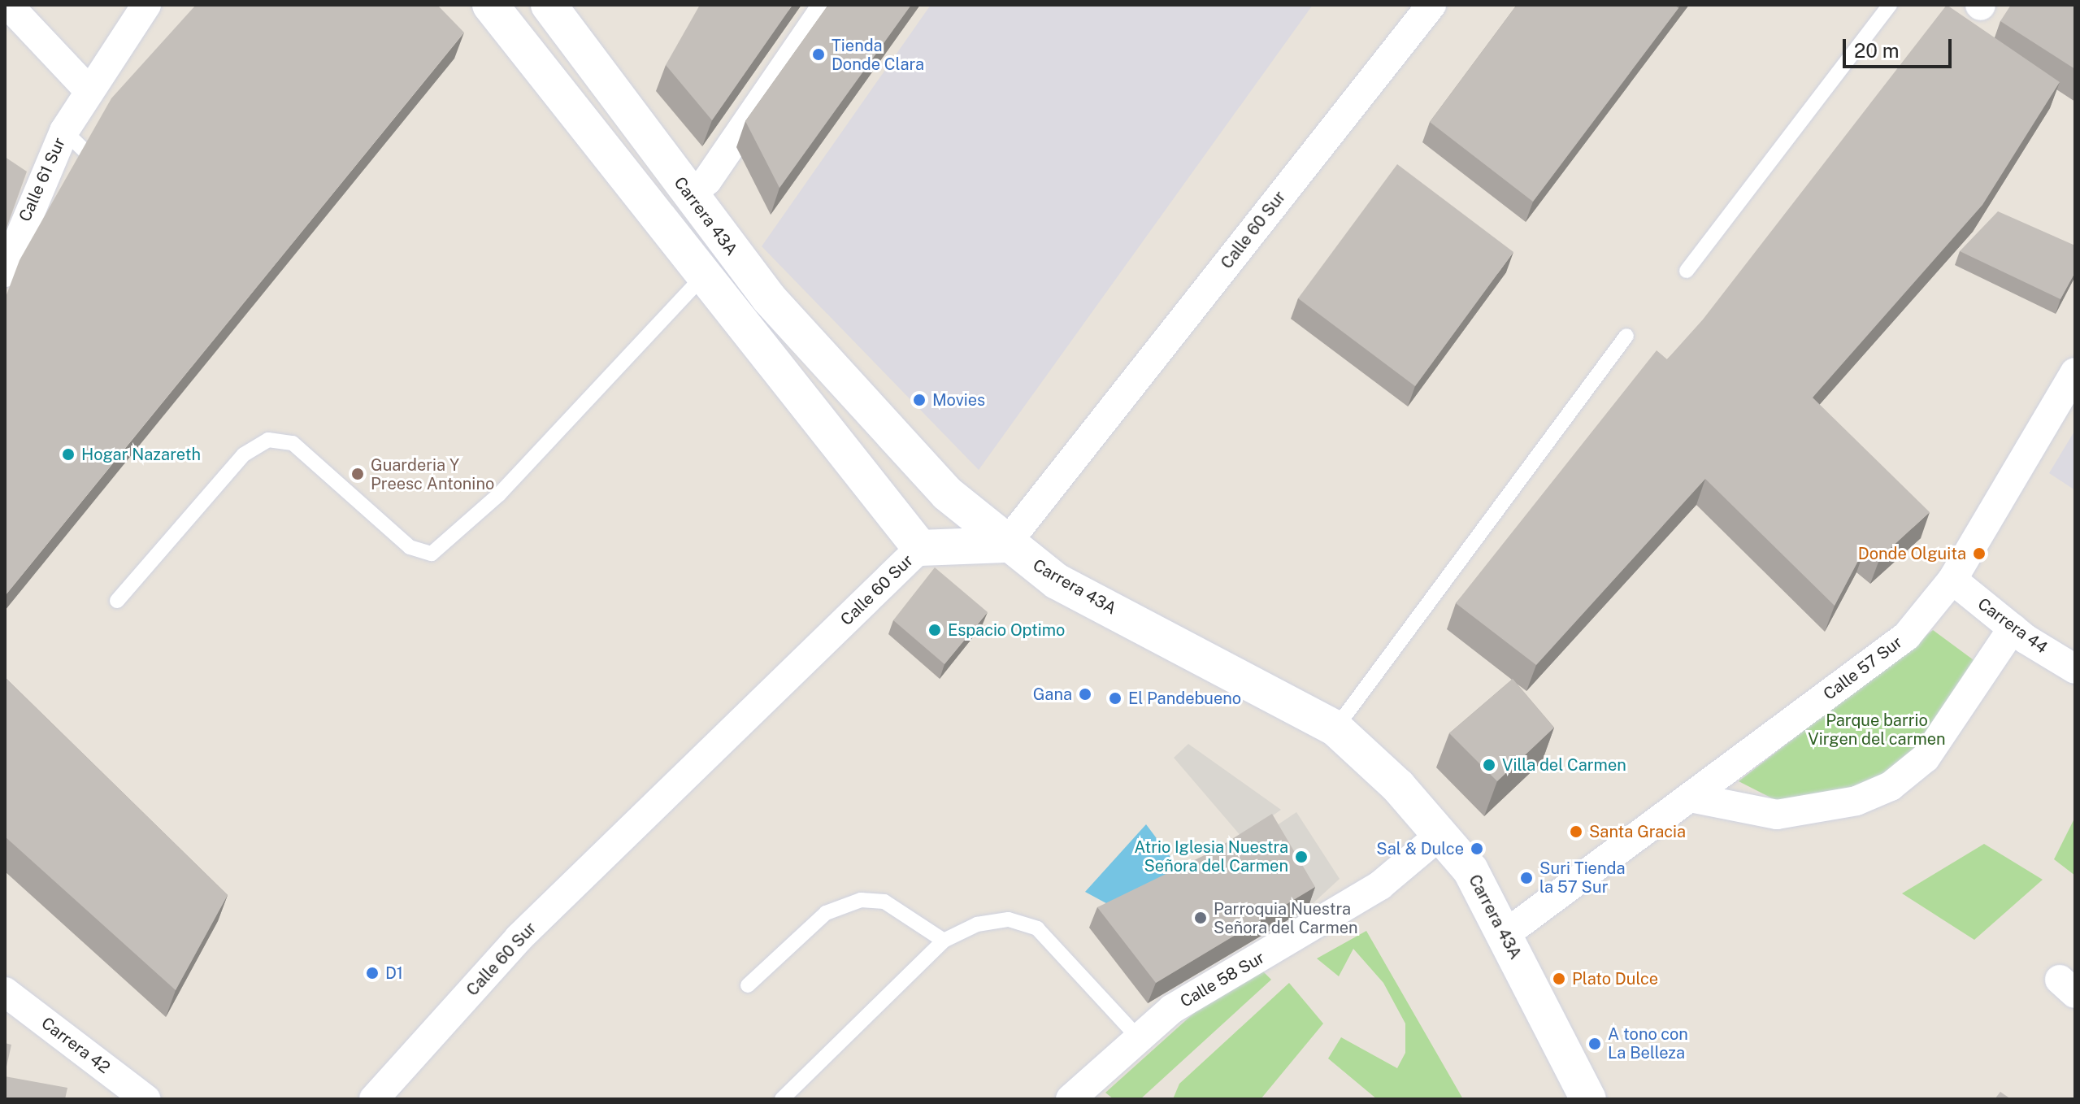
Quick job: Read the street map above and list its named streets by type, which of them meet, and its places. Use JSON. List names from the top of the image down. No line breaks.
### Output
{"streets":{"main road":["Carrera 43A","Calle 60 Sur"],"street":["Calle 61 Sur","Carrera 44","Calle 57 Sur","Calle 58 Sur","Carrera 42"]},"crossings":[["Carrera 43A","Calle 60 Sur"],["Carrera 43A","Calle 57 Sur"],["Carrera 43A","Calle 58 Sur"],["Carrera 44","Calle 57 Sur"]],"parks":["Parque barrio Virgen del carmen"],"places":["Tienda Donde Clara","Movies","Hogar Nazareth","Guarderia Y Preesc Antonino","Donde Olguita","Espacio Optimo","Gana","El Pandebueno","Villa del Carmen","Santa Gracia","Sal & Dulce","Atrio Iglesia Nuestra Señora del Carmen","Suri Tienda la 57 Sur","Parroquia Nuestra Señora del Carmen","D1","Plato Dulce","A tono con La Belleza"],"scale_bar":"20 m"}
